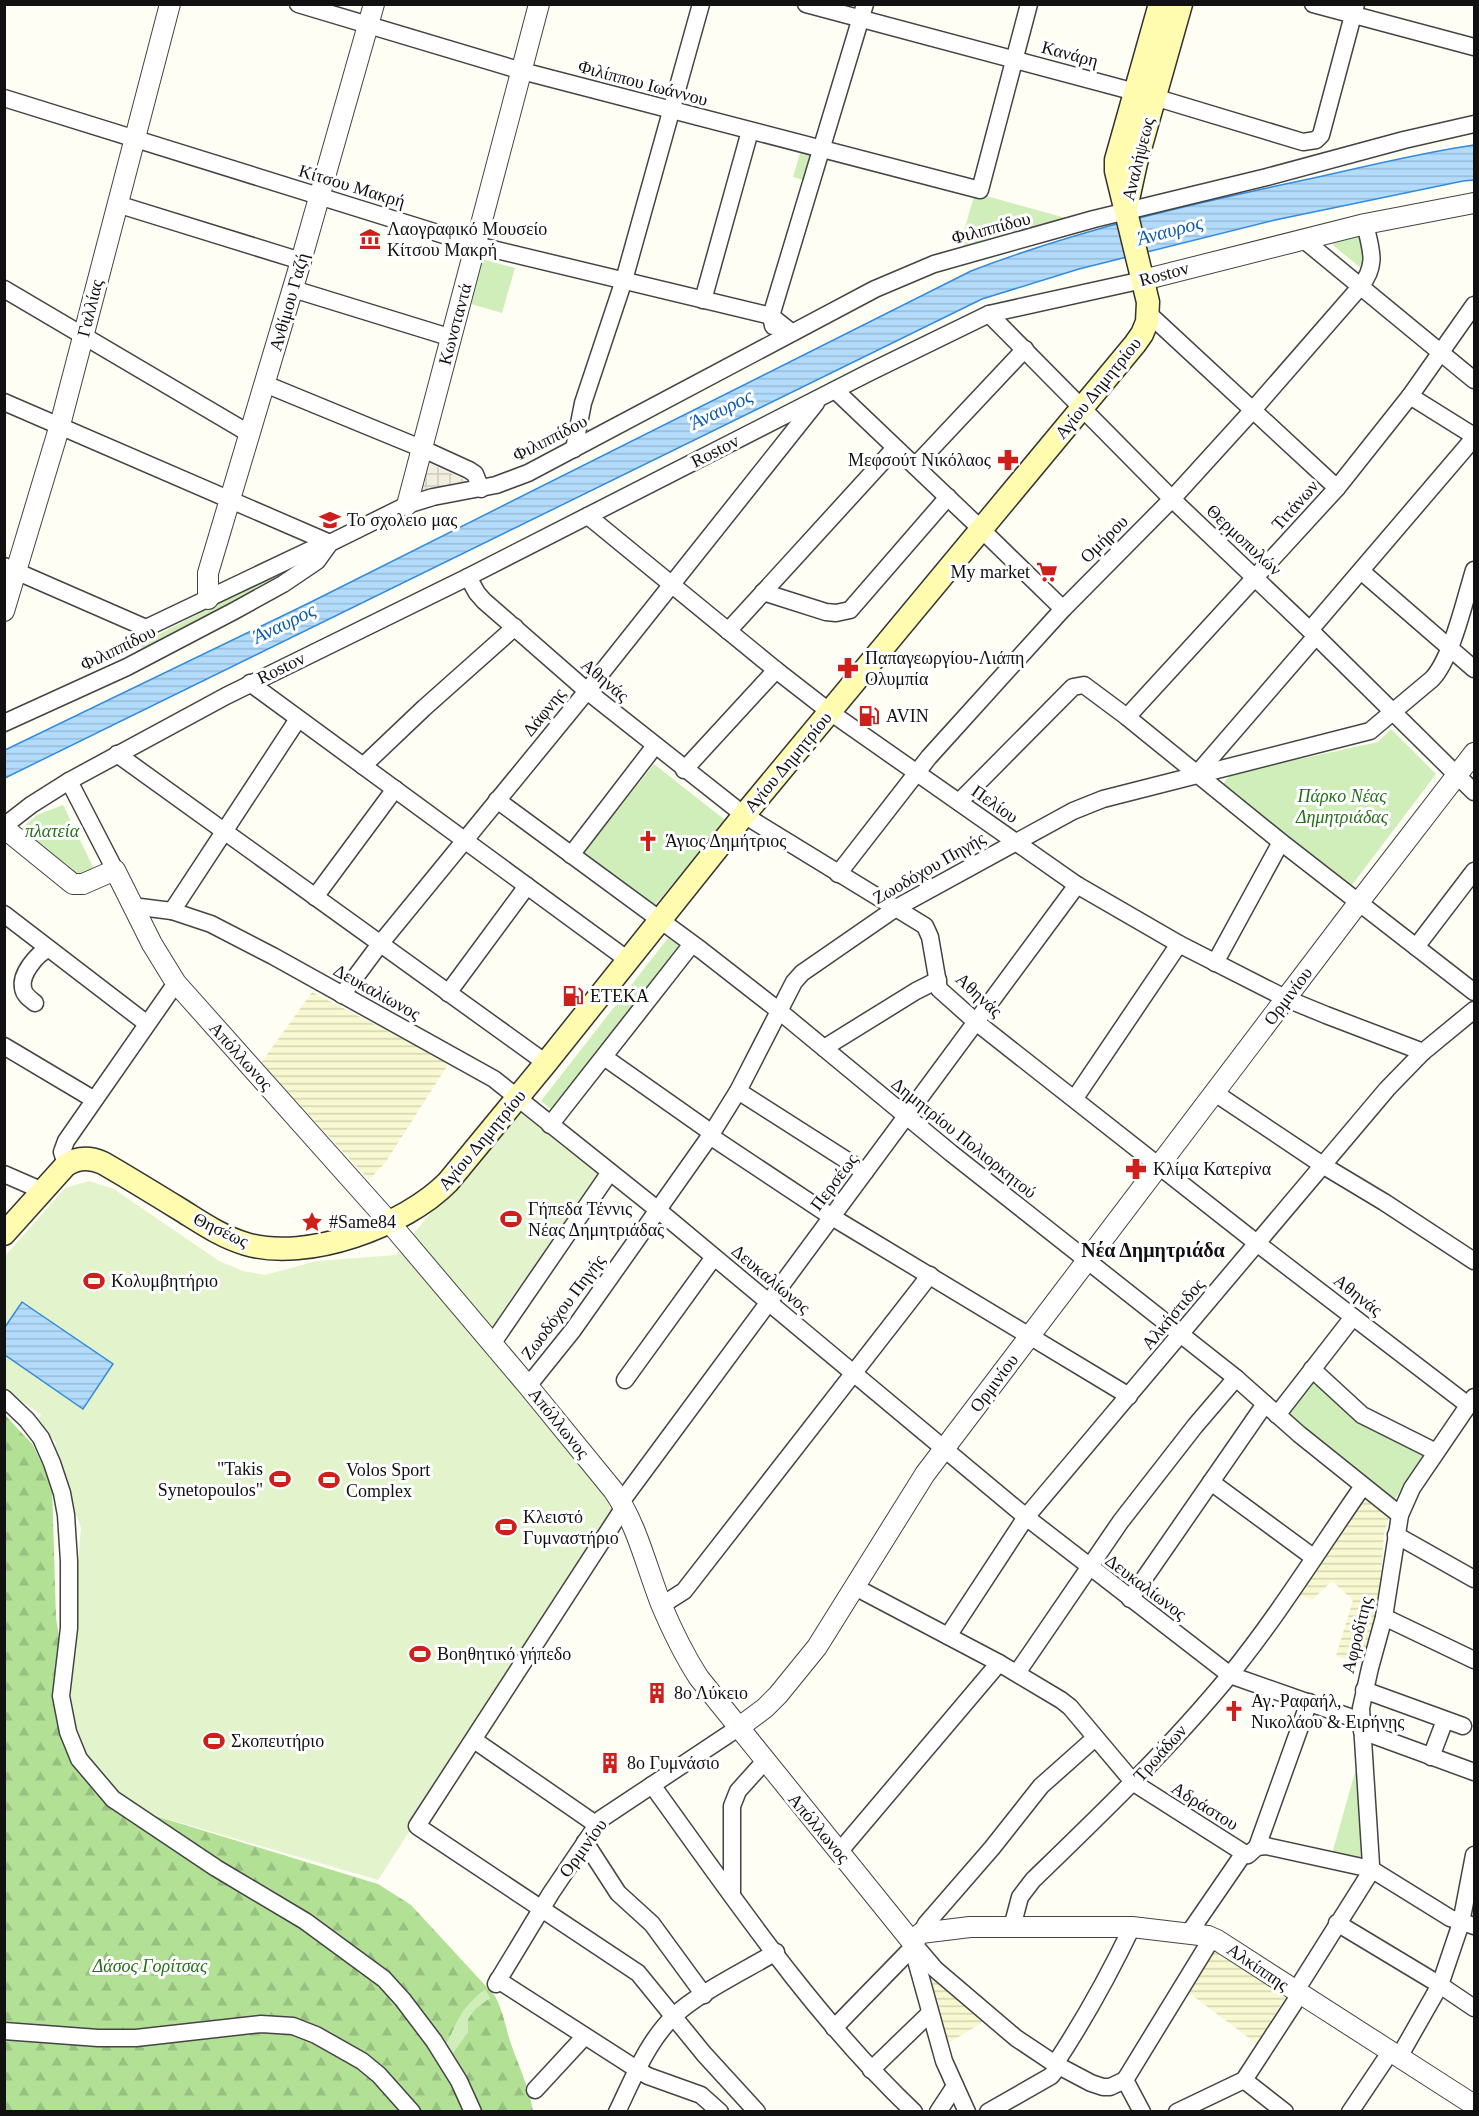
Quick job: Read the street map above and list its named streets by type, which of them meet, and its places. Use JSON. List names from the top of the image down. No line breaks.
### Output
{"streets":{"main road":["Αναλήψεως","Αγίου Δημητρίου","Θησέως"],"street":["Κανάρη","Φιλίππου Ιωάννου","Κίτσου Μακρή","Φιλιππίδου","Rostov","Ανθίμου Γαζή","Γαλλίας","Κωνσταντά","Τιτάνων","Ομήρου","Θερμοπυλών","Αθηνάς","Δάφνης","Πελίου","Ζωοδόχου Πηγής","Δευκαλίωνος","Ορμινίου","Απόλλωνος","Δημητρίου Πολιορκητού","Περσέως","Αλκήστιδος","Αφροδίτης","Τρωάδων","Αδράστου","Αλκίππης"]},"crossings":[["Κανάρη","Φιλίππου Ιωάννου"],["Κανάρη","Αναλήψεως"],["Φιλίππου Ιωάννου","Ανθίμου Γαζή"],["Φιλίππου Ιωάννου","Κωνσταντά"],["Αναλήψεως","Φιλιππίδου"],["Αναλήψεως","Αγίου Δημητρίου"],["Κίτσου Μακρή","Φιλιππίδου"],["Κίτσου Μακρή","Ανθίμου Γαζή"],["Κίτσου Μακρή","Γαλλίας"],["Κίτσου Μακρή","Κωνσταντά"],["Φιλιππίδου","Κωνσταντά"],["Φιλιππίδου","Αγίου Δημητρίου"],["Rostov","Αγίου Δημητρίου"],["Rostov","Ομήρου"],["Rostov","Θερμοπυλών"],["Rostov","Αθηνάς"],["Rostov","Δάφνης"],["Rostov","Πελίου"],["Rostov","Απόλλωνος"],["Αγίου Δημητρίου","Θερμοπυλών"],["Αγίου Δημητρίου","Αθηνάς"],["Αγίου Δημητρίου","Πελίου"],["Αγίου Δημητρίου","Δευκαλίωνος"],["Αγίου Δημητρίου","Απόλλωνος"],["Αγίου Δημητρίου","Δημητρίου Πολιορκητού"],["Αγίου Δημητρίου","Θησέως"],["Τιτάνων","Θερμοπυλών"],["Ομήρου","Θερμοπυλών"],["Ομήρου","Αθηνάς"],["Ομήρου","Πελίου"],["Θερμοπυλών","Ζωοδόχου Πηγής"],["Θερμοπυλών","Ορμινίου"],["Αθηνάς","Δάφνης"],["Αθηνάς","Ζωοδόχου Πηγής"],["Αθηνάς","Ορμινίου"],["Αθηνάς","Περσέως"],["Αθηνάς","Αλκήστιδος"],["Αθηνάς","Αφροδίτης"],["Δάφνης","Πελίου"],["Δάφνης","Δευκαλίωνος"],["Δάφνης","Δημητρίου Πολιορκητού"],["Πελίου","Ζωοδόχου Πηγής"],["Πελίου","Ορμινίου"],["Πελίου","Περσέως"],["Πελίου","Αλκήστιδος"],["Ζωοδόχου Πηγής","Δευκαλίωνος"],["Ζωοδόχου Πηγής","Απόλλωνος"],["Ζωοδόχου Πηγής","Δημητρίου Πολιορκητού"],["Δευκαλίωνος","Ορμινίου"],["Δευκαλίωνος","Απόλλωνος"],["Δευκαλίωνος","Περσέως"],["Δευκαλίωνος","Αλκήστιδος"],["Δευκαλίωνος","Αφροδίτης"],["Δευκαλίωνος","Τρωάδων"],["Ορμινίου","Απόλλωνος"],["Ορμινίου","Δημητρίου Πολιορκητού"],["Ορμινίου","Περσέως"],["Ορμινίου","Αδράστου"],["Απόλλωνος","Περσέως"],["Απόλλωνος","Θησέως"],["Δημητρίου Πολιορκητού","Περσέως"],["Δημητρίου Πολιορκητού","Αλκήστιδος"],["Δημητρίου Πολιορκητού","Αφροδίτης"],["Δημητρίου Πολιορκητού","Τρωάδων"],["Αλκήστιδος","Αδράστου"],["Αφροδίτης","Αδράστου"],["Τρωάδων","Αδράστου"],["Τρωάδων","Αλκίππης"]],"districts":["Νέα Δημητριάδα"],"water":["Άναυρος"],"parks":["Πάρκο Νέας Δημητριάδας","πλατεία","Δάσος Γορίτσας"],"places":{"museum":["Λαογραφικό Μουσείο Κίτσου Μακρή"],"pharmacy":["Μεφσούτ Νικόλαος","Παπαγεωργίου-Λιάπη Ολυμπία","Κλίμα Κατερίνα"],"school or university":["Το σχολειο μας"],"supermarket":["My market"],"fuel station":["AVIN","ΕΤΕΚΑ"],"church":["Άγιος Δημήτριος","Αγ. Ραφαήλ, Νικολάου & Ειρήνης"],"sports":["Γήπεδα Τέννις Νέας Δημητριάδας","Κολυμβητήριο","\"Takis Synetopoulos\"","Volos Sport Complex","Κλειστό Γυμναστήριο","Βοηθητικό γήπεδο","Σκοπευτήριο"],"place":["#Same84"],"building":["8ο Λύκειο","8ο Γυμνάσιο"]}}
